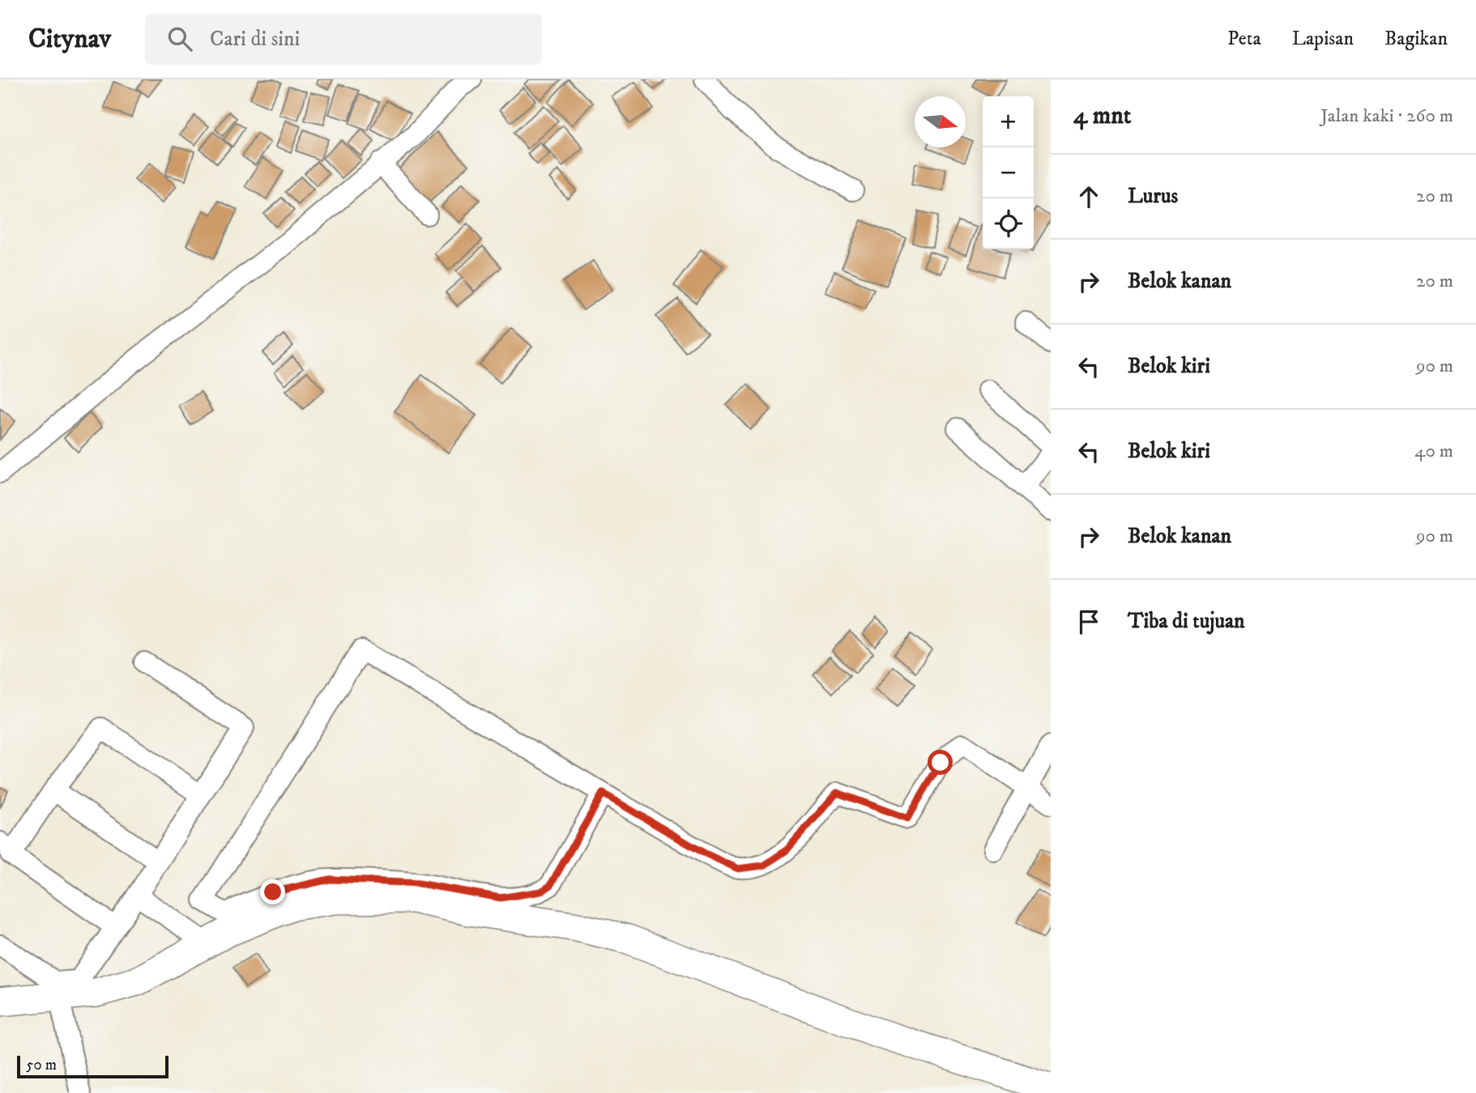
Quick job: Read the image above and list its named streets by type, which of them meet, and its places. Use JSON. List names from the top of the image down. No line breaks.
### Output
{"scale_bar":"50 m","north":"right","page":{"header":"Citynav","search":"Cari di sini","nav":["Peta","Lapisan","Bagikan"],"heading":["4 mnt","Jalan kaki · 260 m"],"map_buttons":["+","−"],"list":[["Lurus","20 m"],["Belok kanan","20 m"],["Belok kiri","90 m"],["Belok kiri","40 m"],["Belok kanan","90 m"],"Tiba di tujuan"],"scale":"50 m"}}
